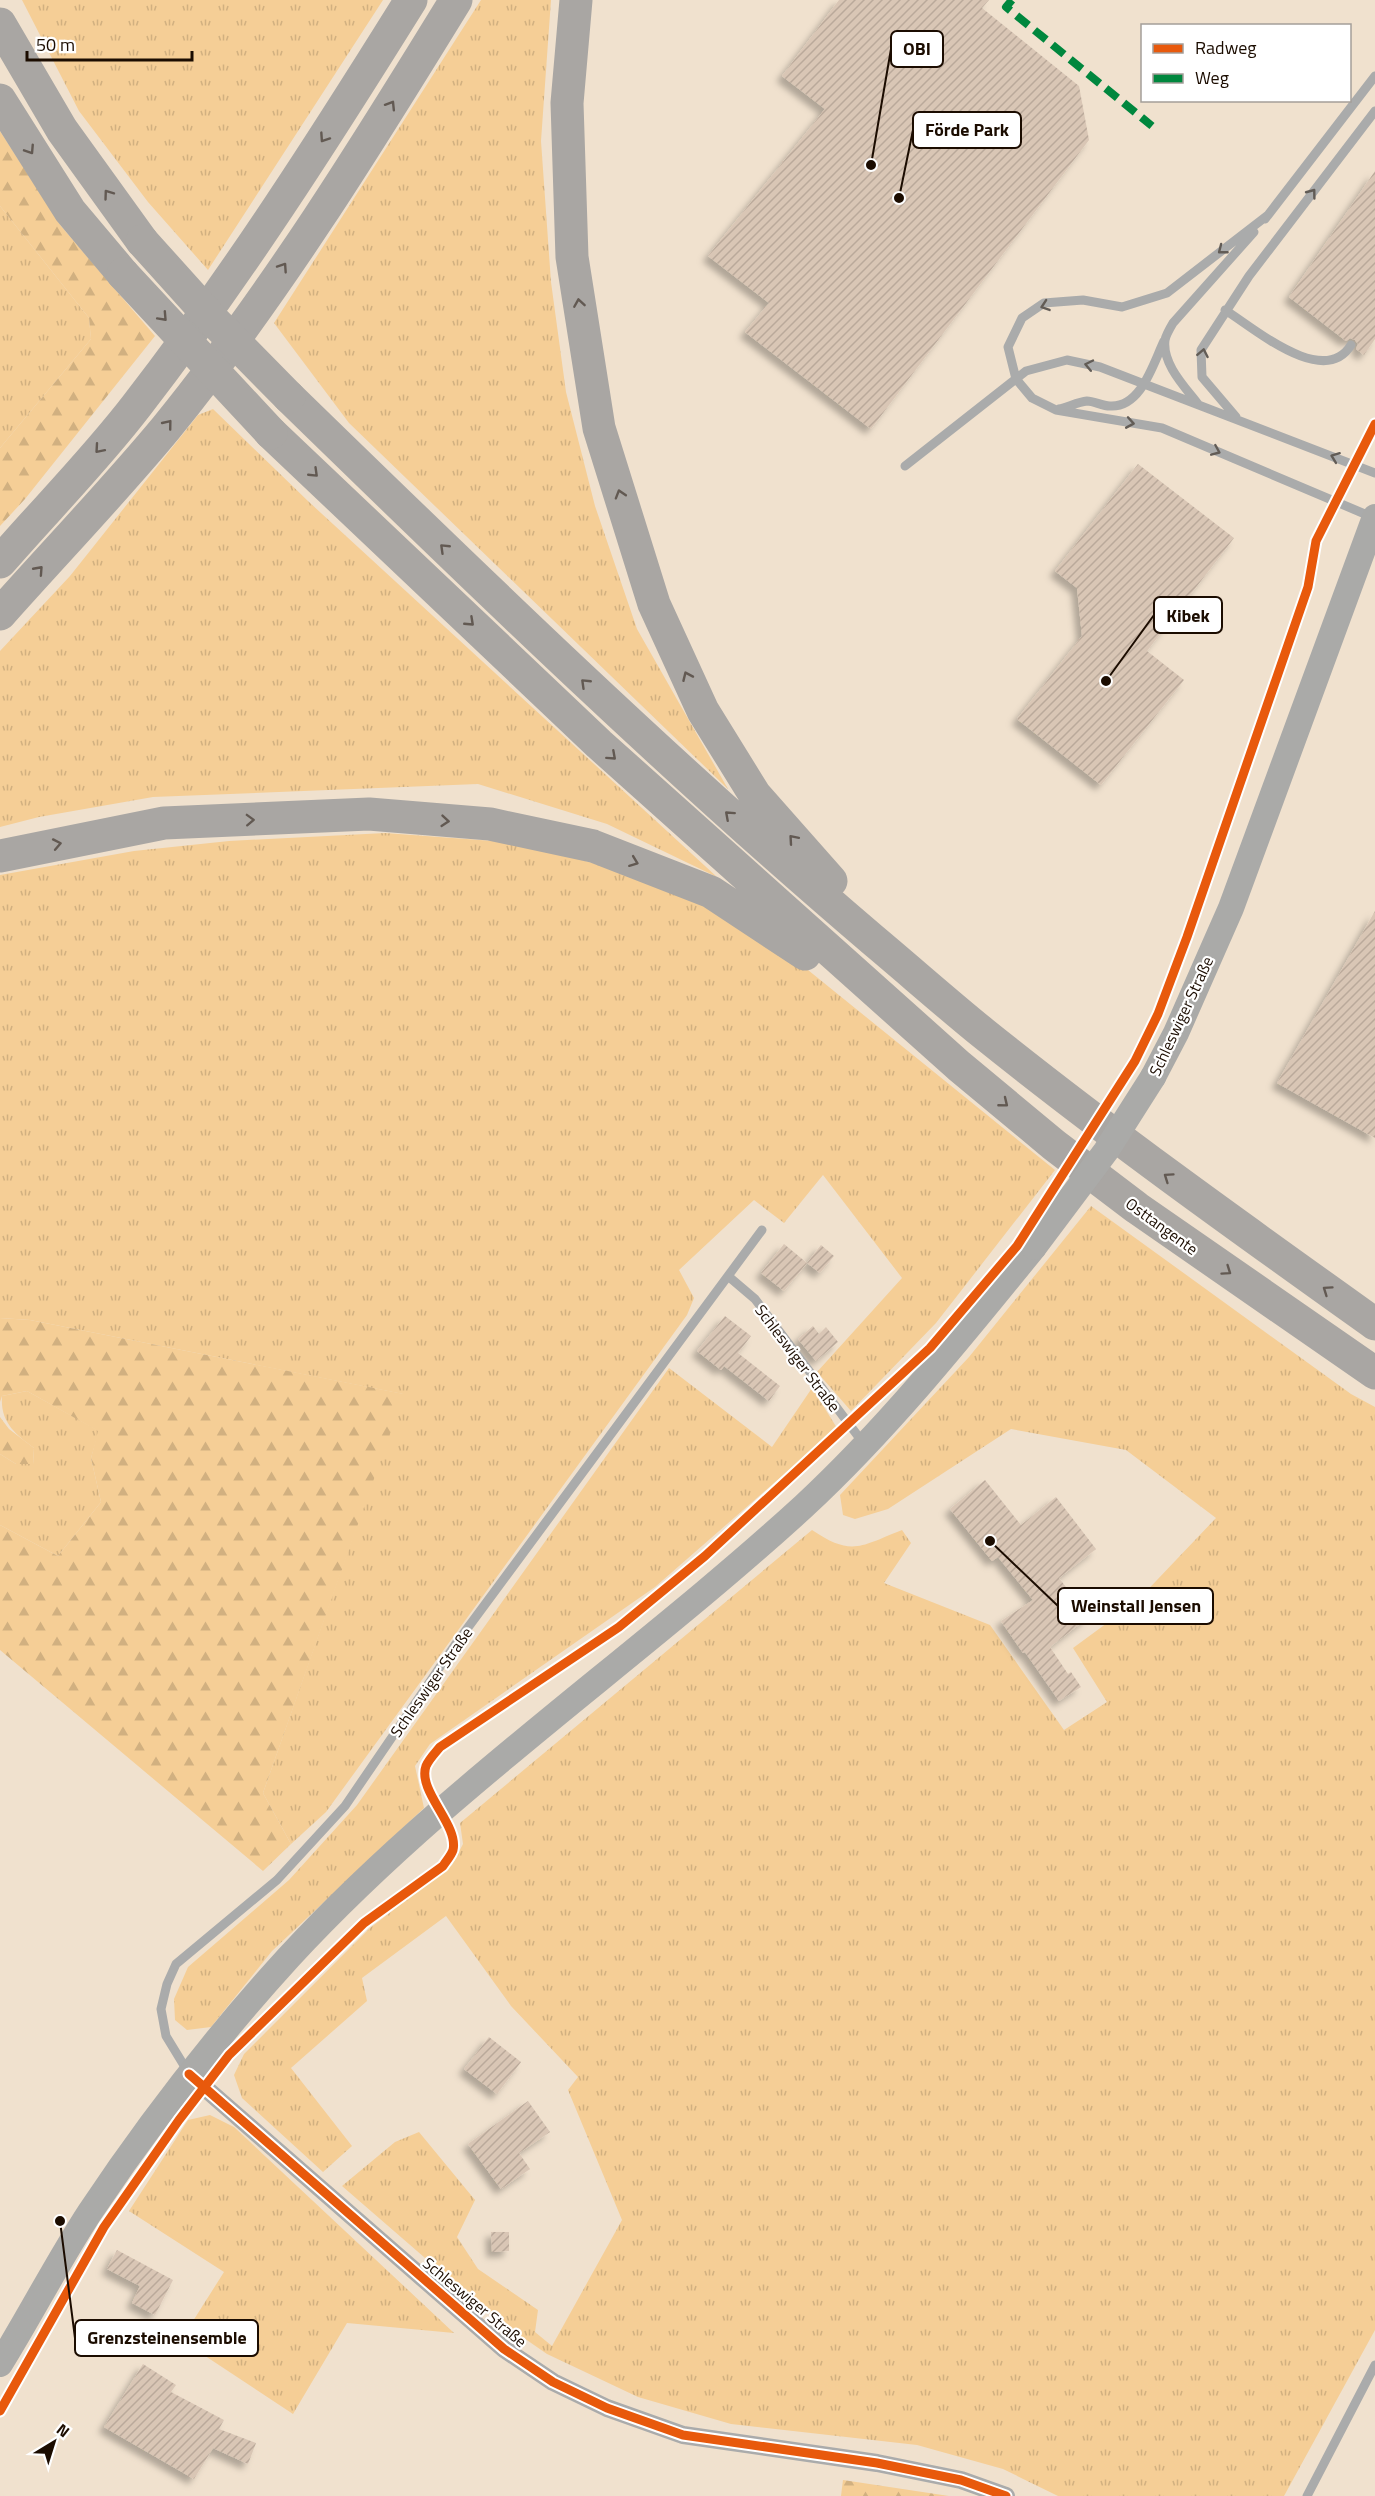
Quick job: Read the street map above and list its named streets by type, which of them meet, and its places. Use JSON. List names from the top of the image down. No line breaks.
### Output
{"streets":{"highway":["Osttangente"],"main road":["Schleswiger Straße"]},"places":["OBI","Förde Park","Kibek","Weinstall Jensen","Grenzsteinensemble"],"legend":["Radweg","Weg"],"scale_bar":"50 m","north":"top right"}
